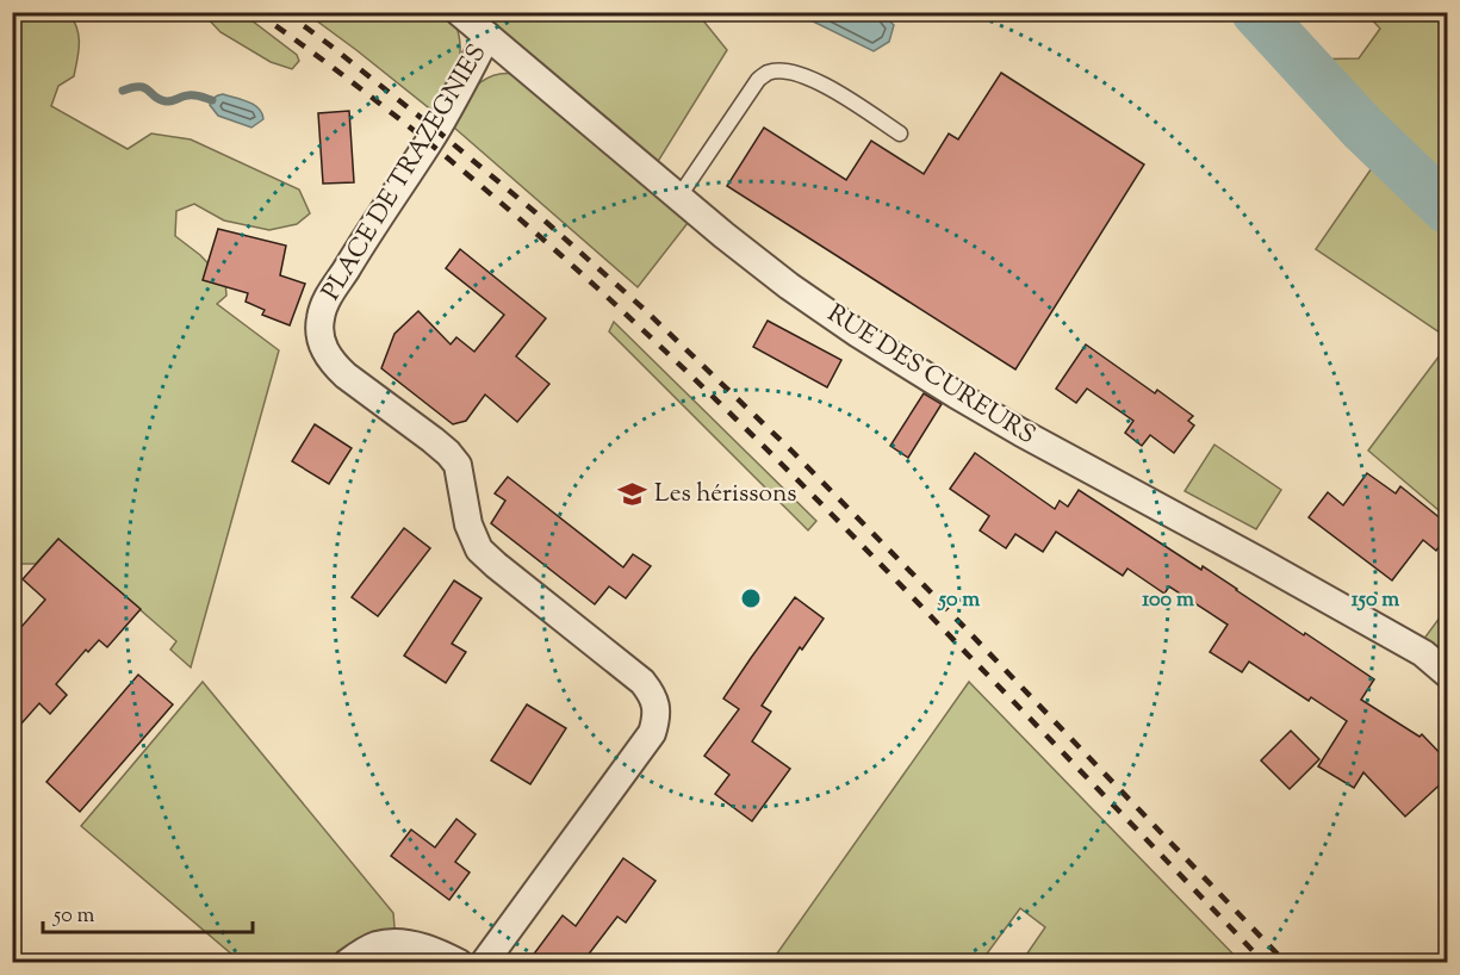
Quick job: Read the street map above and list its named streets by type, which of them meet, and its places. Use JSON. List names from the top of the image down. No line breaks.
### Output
{"streets":{"street":["PLACE DE TRAZEGNIES","RUE DES CUREURS"]},"crossings":[["PLACE DE TRAZEGNIES","RUE DES CUREURS"]],"places":{"school or university":["Les hérissons"]},"scale_bar":"50 m","rings":["50 m","100 m","150 m"]}
